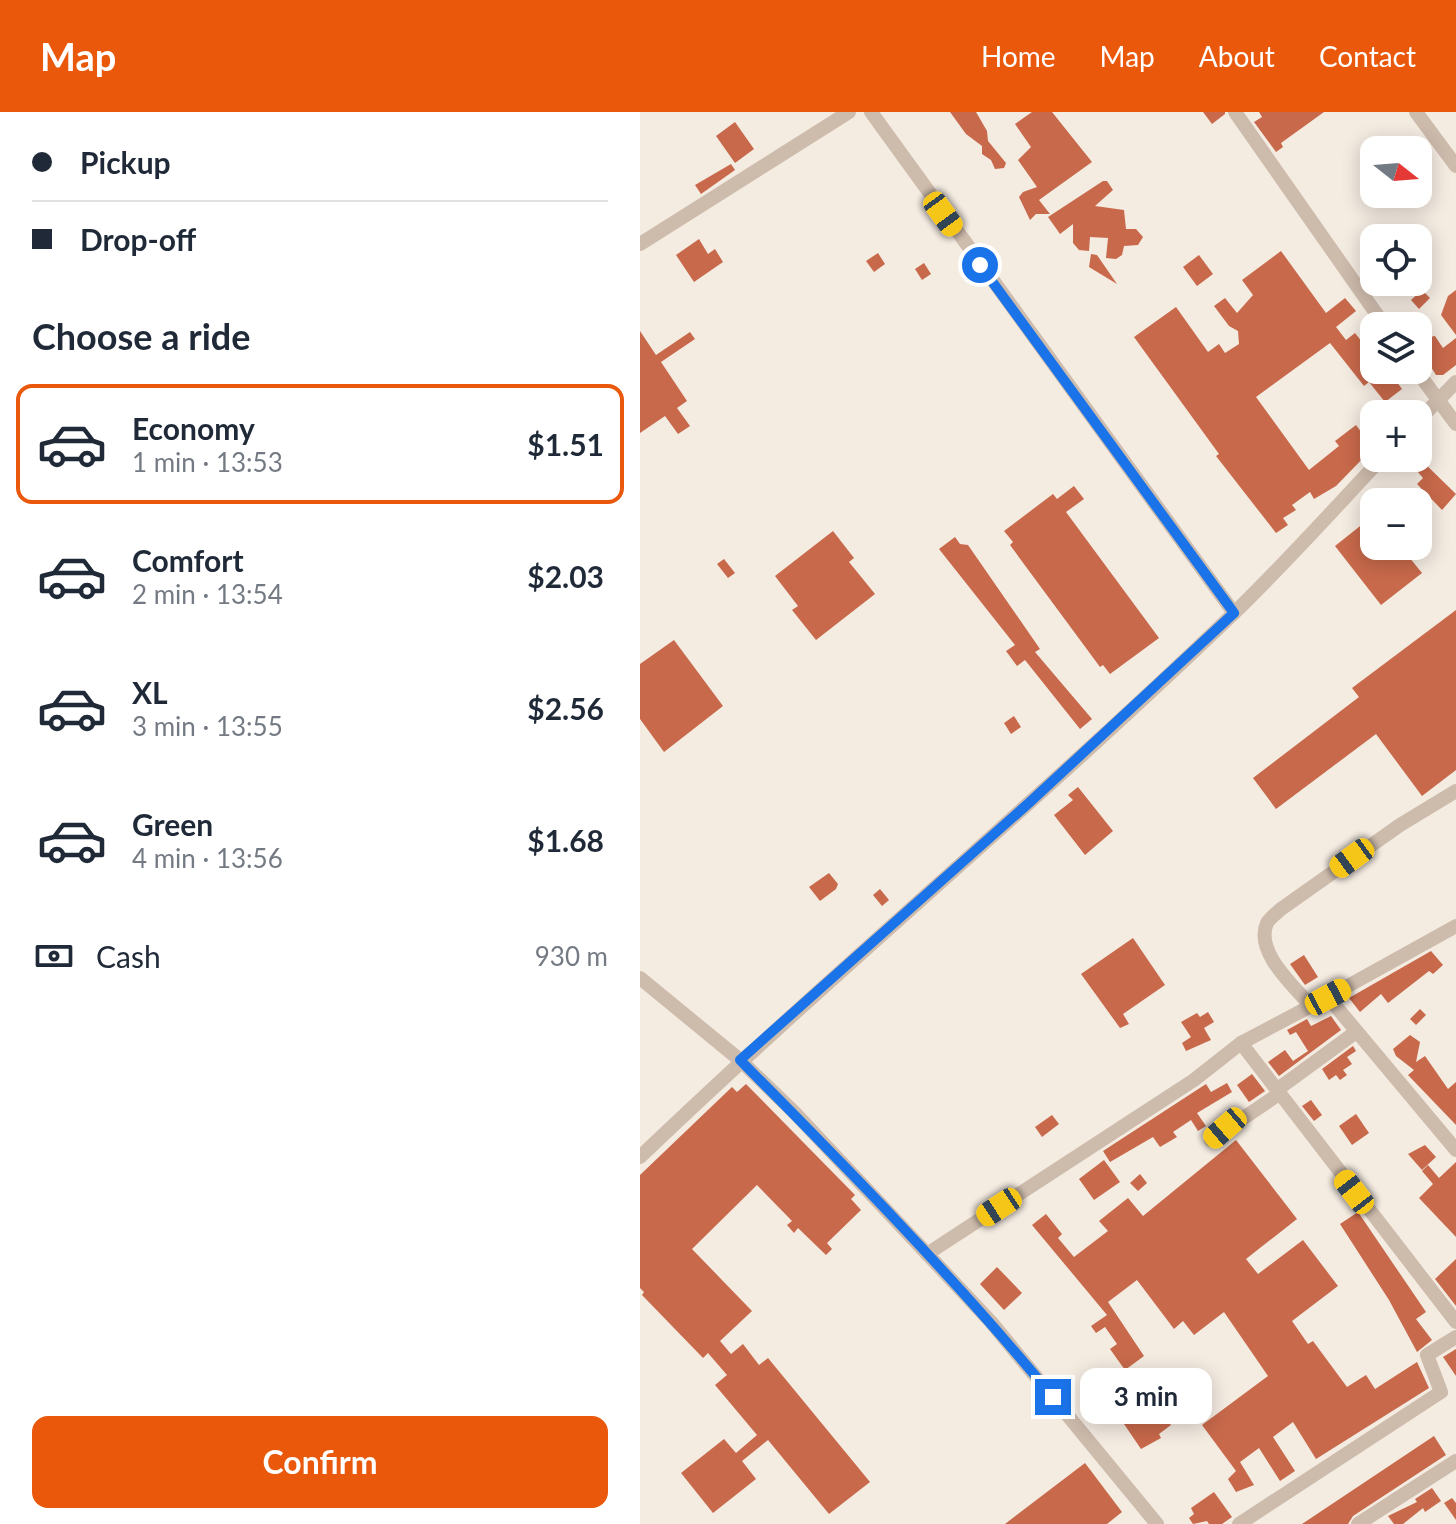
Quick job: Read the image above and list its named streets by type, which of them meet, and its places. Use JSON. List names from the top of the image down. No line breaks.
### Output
{"north":"right","page":{"header":"Map","nav":["Home","Map","About","Contact"],"banner":["Pickup","Drop-off"],"map_buttons":["+","−"],"heading":"Choose a ride","list":[{"name":"Economy","note":"1 min · 13:53","value":"$1.51"},{"name":"Comfort","note":"2 min · 13:54","value":"$2.03"},{"name":"XL","note":"3 min · 13:55","value":"$2.56"},{"name":"Green","note":"4 min · 13:56","value":"$1.68"}],"pay":["Cash","930 m"],"bubble":"3 min","buttons":"Confirm"}}
